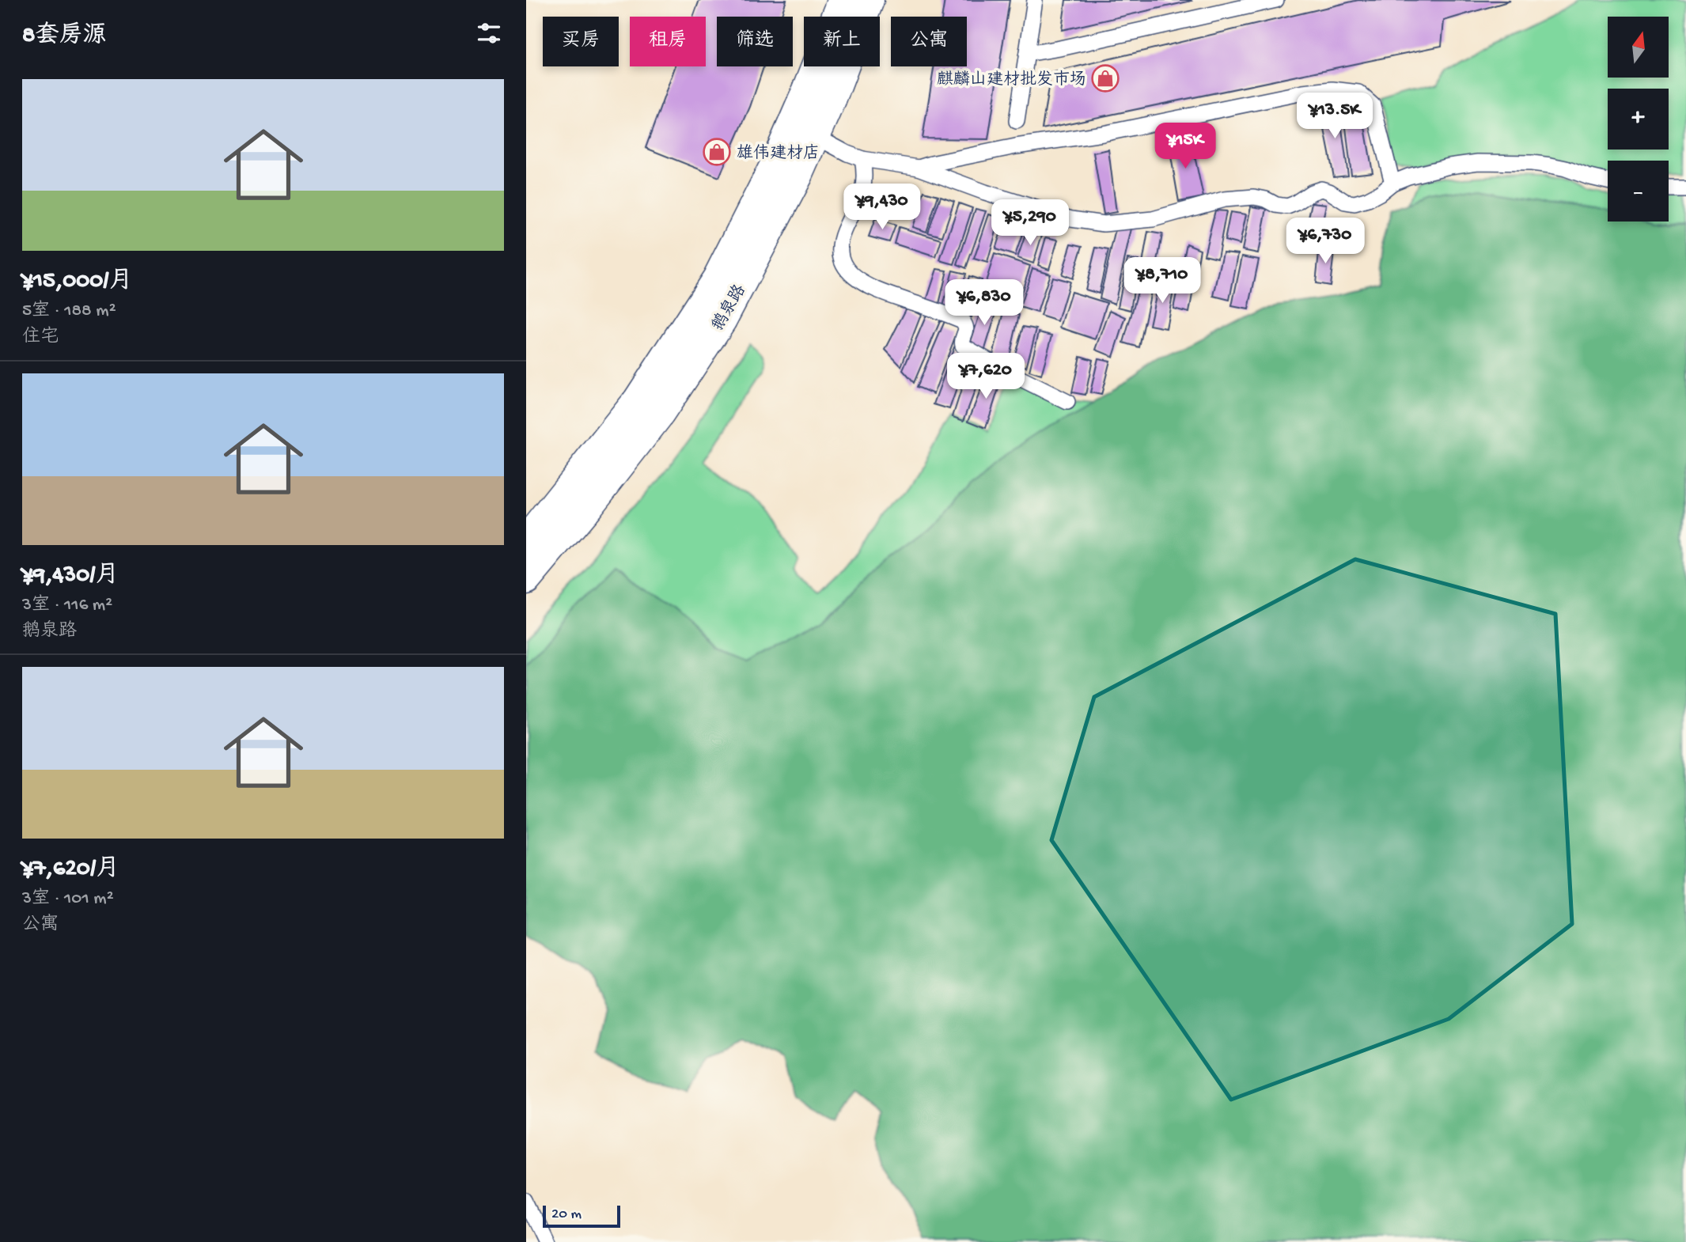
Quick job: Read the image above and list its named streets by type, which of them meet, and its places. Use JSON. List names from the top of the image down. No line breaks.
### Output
{"streets":{"main road":["鹅泉路"]},"places":{"shop":["麒麟山建材批发市场","雄伟建材店"]},"scale_bar":"20 m","north":"top","page":{"heading":"8套房源","map_buttons":["+","−"],"chip":["买房","租房","筛选","新上","公寓"],"list":[{"name":"¥15,000/月","note":"5室 · 188 m² · 住宅"},{"name":"¥9,430/月","note":"3室 · 116 m² · 鹅泉路"},{"name":"¥7,620/月","note":"3室 · 101 m² · 公寓"}],"price":["¥13.5K","¥15K","¥9,430","¥5,290","¥6,730","¥8,710","¥6,830","¥7,620"],"scale":"20 m"}}
